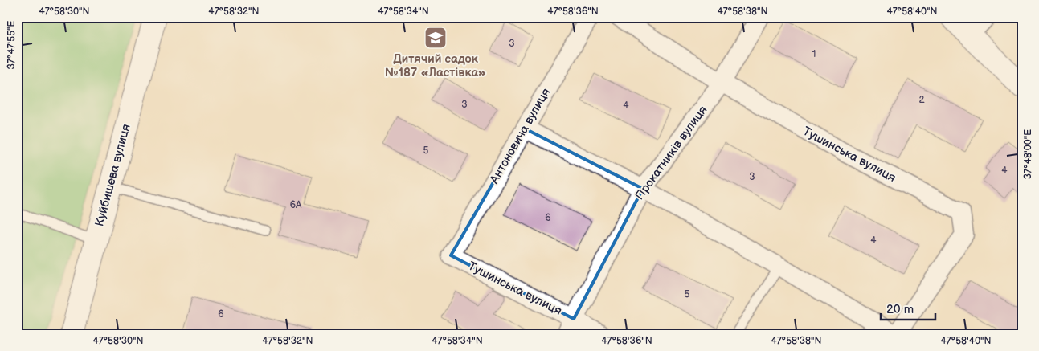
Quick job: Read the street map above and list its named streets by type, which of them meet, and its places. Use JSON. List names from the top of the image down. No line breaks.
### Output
{"streets":{"main road":["Куйбишева вулиця"],"street":["Антоновича вулиця","Прокатників вулиця","Тушинська вулиця"]},"crossings":[["Антоновича вулиця","Тушинська вулиця"],["Прокатників вулиця","Тушинська вулиця"]],"places":{"school or university":["Дитячий садок №187 «Ластівка»"]},"house_numbers":["3","1","2","3","4","5","4","3","6А","6","4","5","6"],"scale_bar":"20 m","coordinates":["47°58'30\"N","47°58'32\"N","47°58'34\"N","47°58'36\"N","47°58'38\"N","47°58'40\"N","37°47'55\"E","37°48'00\"E"]}
